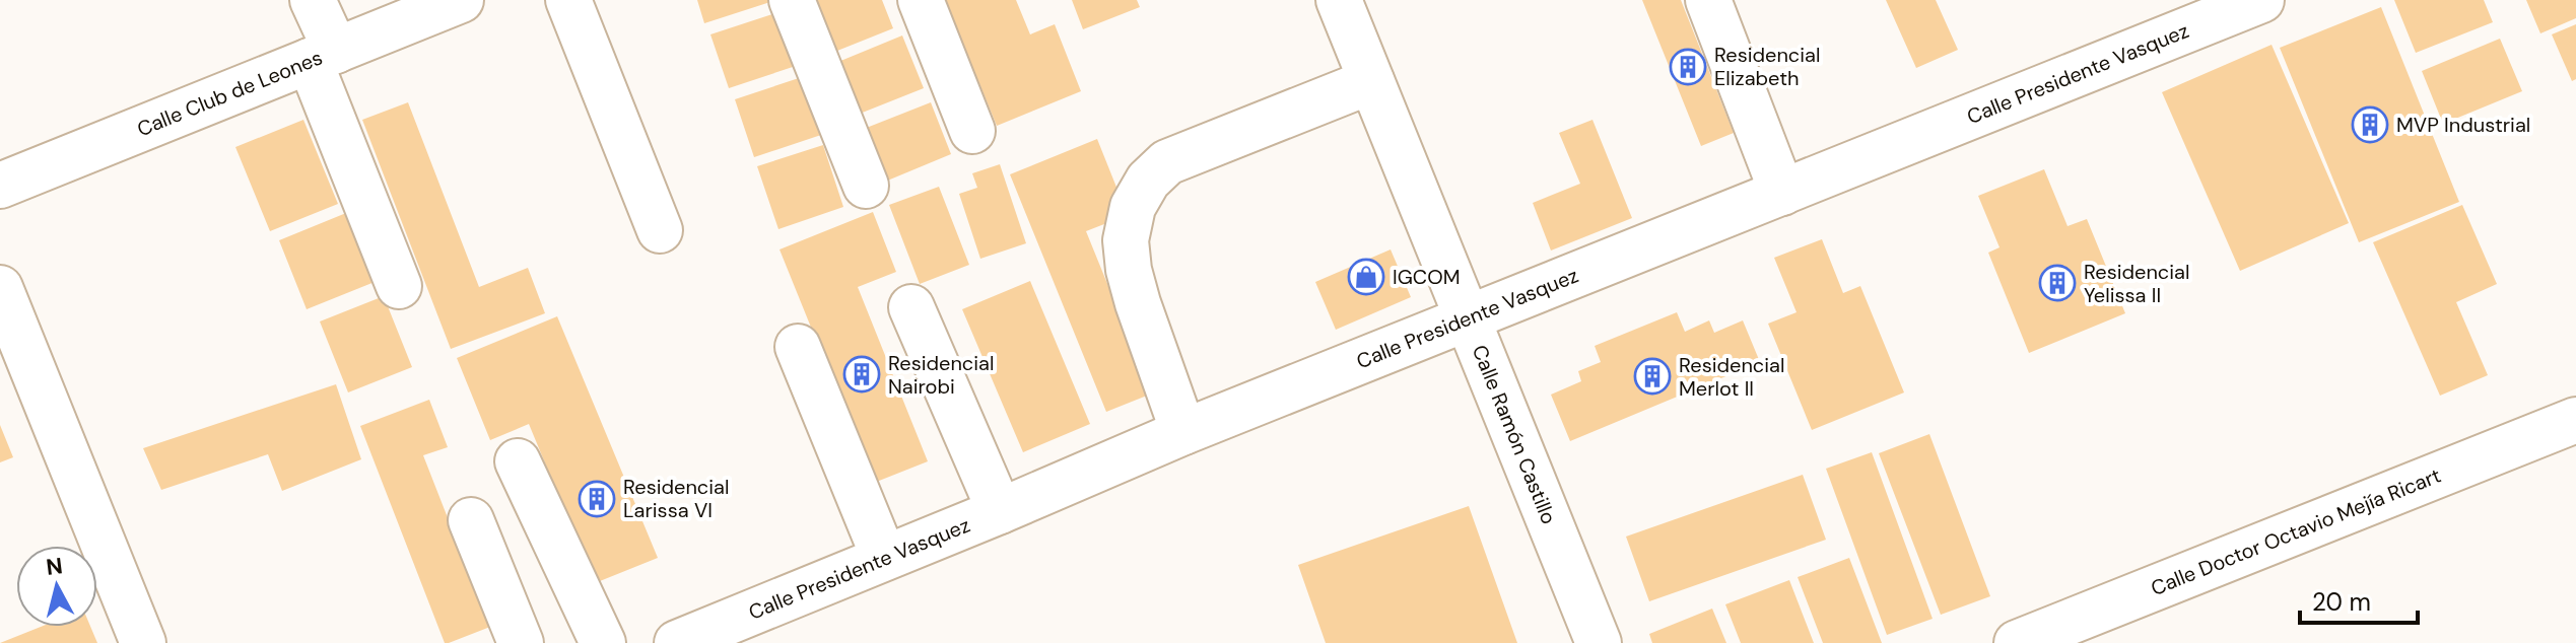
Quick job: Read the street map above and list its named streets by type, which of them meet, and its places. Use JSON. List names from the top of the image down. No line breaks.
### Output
{"streets":{"street":["Calle Presidente Vasquez","Calle Club de Leones","Calle Ramón Castillo","Calle Doctor Octavio Mejía Ricart"]},"crossings":[["Calle Presidente Vasquez","Calle Ramón Castillo"]],"places":{"building":["Residencial Elizabeth","MVP Industrial","Residencial Yelissa II","Residencial Nairobi","Residencial Merlot II","Residencial Larissa VI"],"shop":["IGCOM"]},"scale_bar":"20 m","north":"top"}
